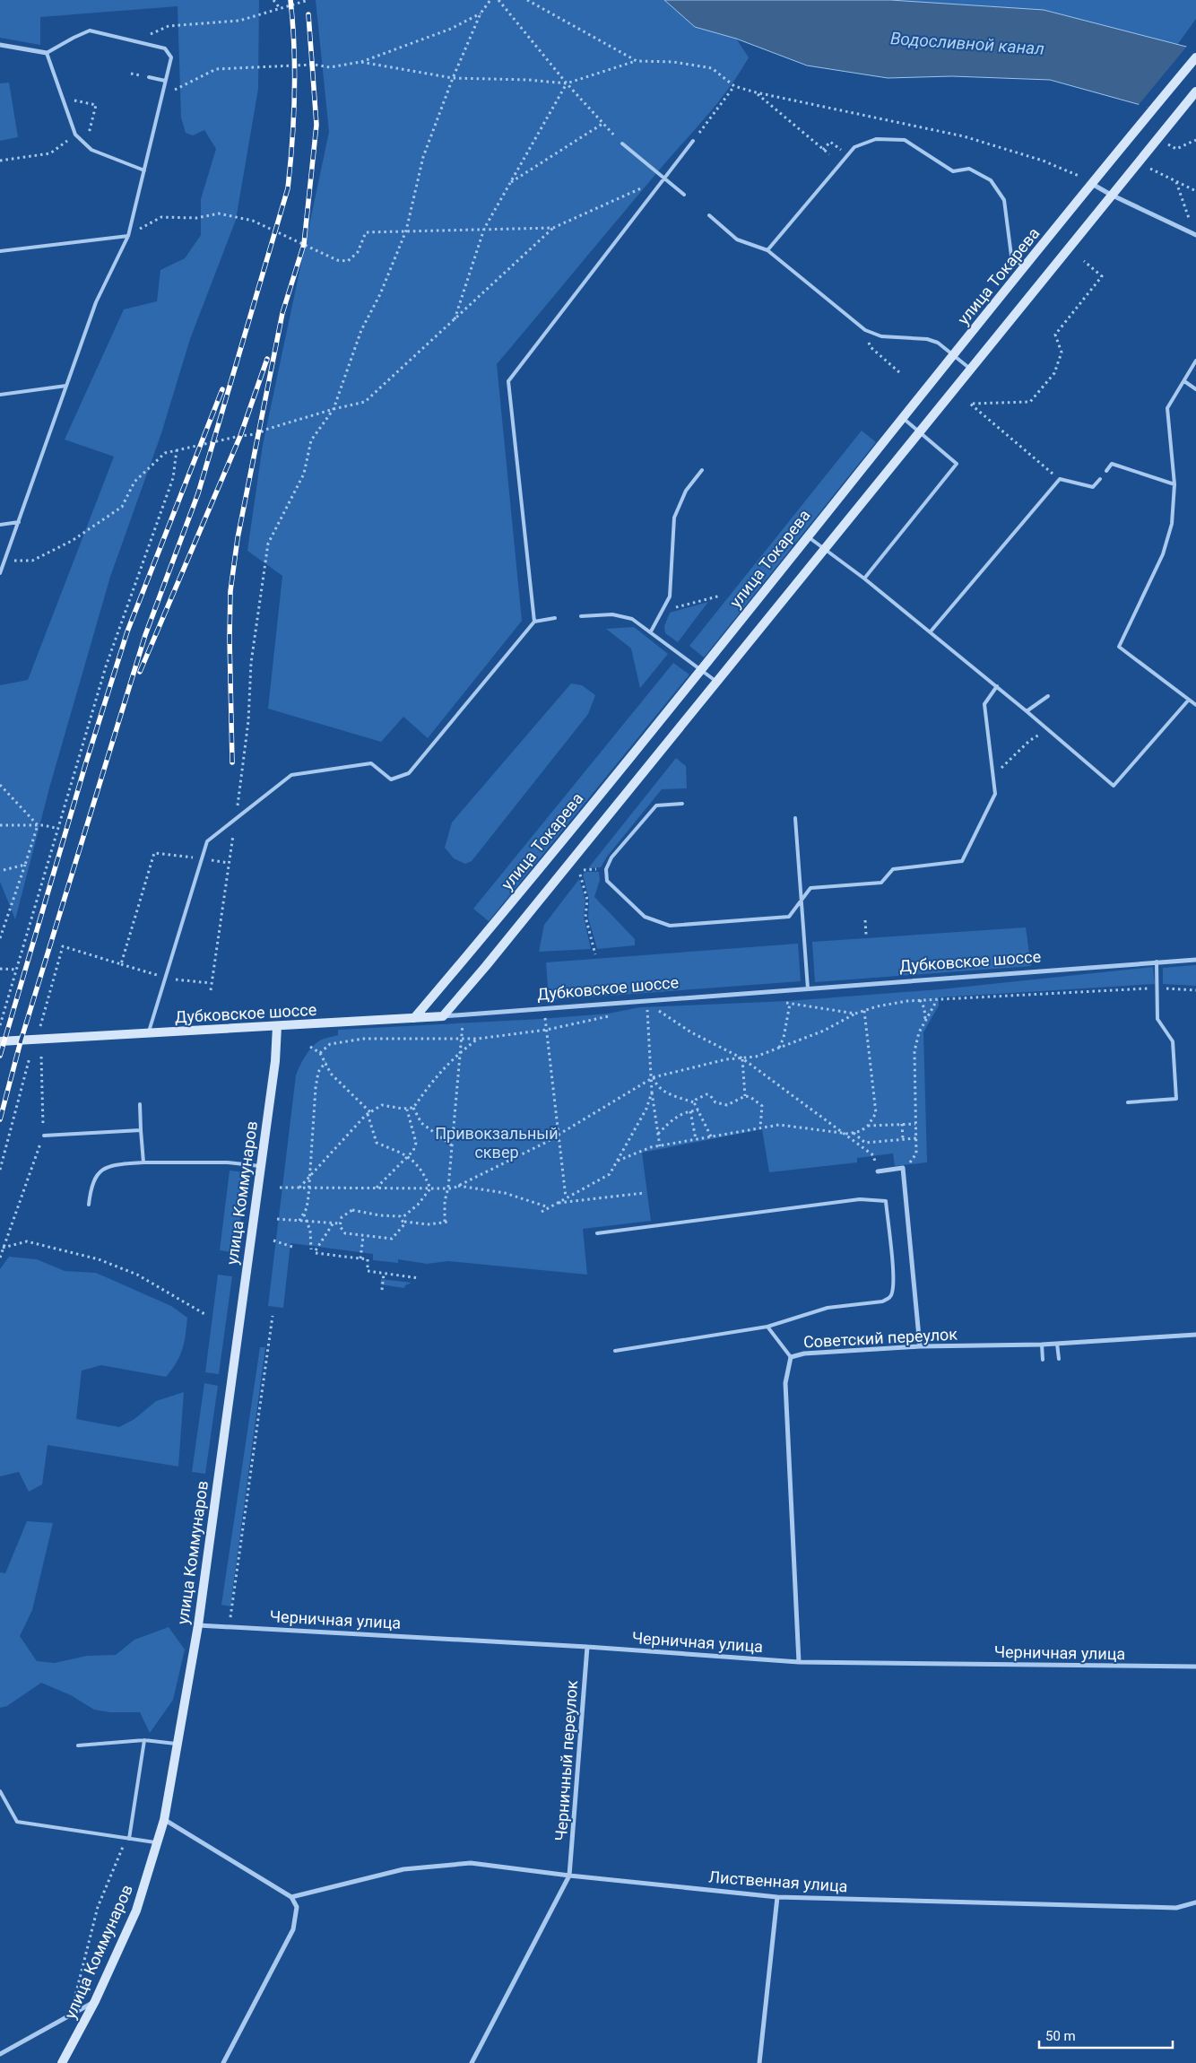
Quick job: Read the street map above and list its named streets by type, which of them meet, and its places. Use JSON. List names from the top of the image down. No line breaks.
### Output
{"streets":{"main road":["улица Токарева","Дубковское шоссе","улица Коммунаров"],"street":["Советский переулок","Черничная улица","Черничный переулок","Лиственная улица"]},"crossings":[["улица Токарева","Дубковское шоссе"],["Дубковское шоссе","улица Коммунаров"],["улица Коммунаров","Черничная улица"],["Советский переулок","Черничная улица"],["Черничная улица","Черничный переулок"],["Черничный переулок","Лиственная улица"]],"water":["Водосливной канал"],"parks":["Привокзальный сквер"],"scale_bar":"50 m"}
